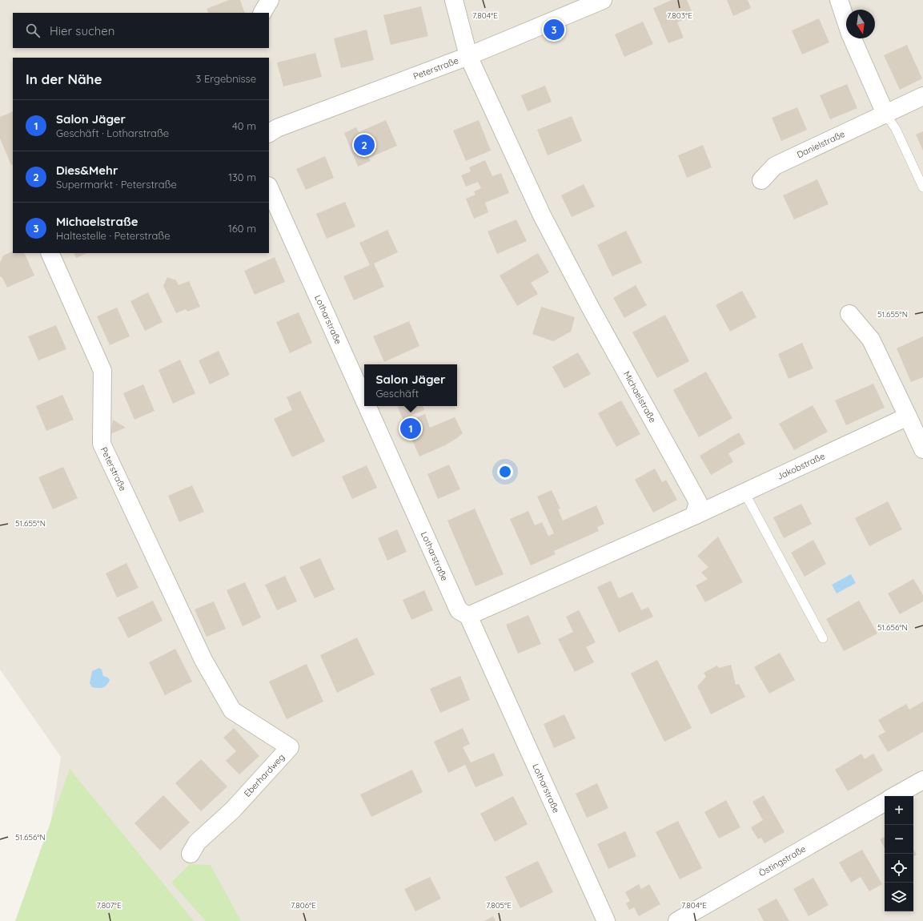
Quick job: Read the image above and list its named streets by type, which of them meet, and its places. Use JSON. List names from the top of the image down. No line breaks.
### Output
{"streets":{"street":["Peterstraße","Danielstraße","Lotharstraße","Michaelstraße","Jakobstraße","Eberhardweg","Östingstraße"]},"crossings":[["Peterstraße","Michaelstraße"],["Peterstraße","Eberhardweg"],["Michaelstraße","Jakobstraße"]],"north":"bottom","page":{"search":"Hier suchen","pins":["3","2","1"],"heading":["In der Nähe","3 Ergebnisse"],"list":[{"mark":"1","name":"Salon Jäger","note":"Geschäft · Lotharstraße","value":"40 m"},{"mark":"2","name":"Dies&Mehr","note":"Supermarkt · Peterstraße","value":"130 m"},{"mark":"3","name":"Michaelstraße","note":"Haltestelle · Peterstraße","value":"160 m"}],"popup":["Salon Jäger","Geschäft"],"map_buttons":["+","−"]},"coordinates":["7.804°E","7.803°E","51.655°N","51.656°N","7.807°E","7.806°E","7.805°E"]}
